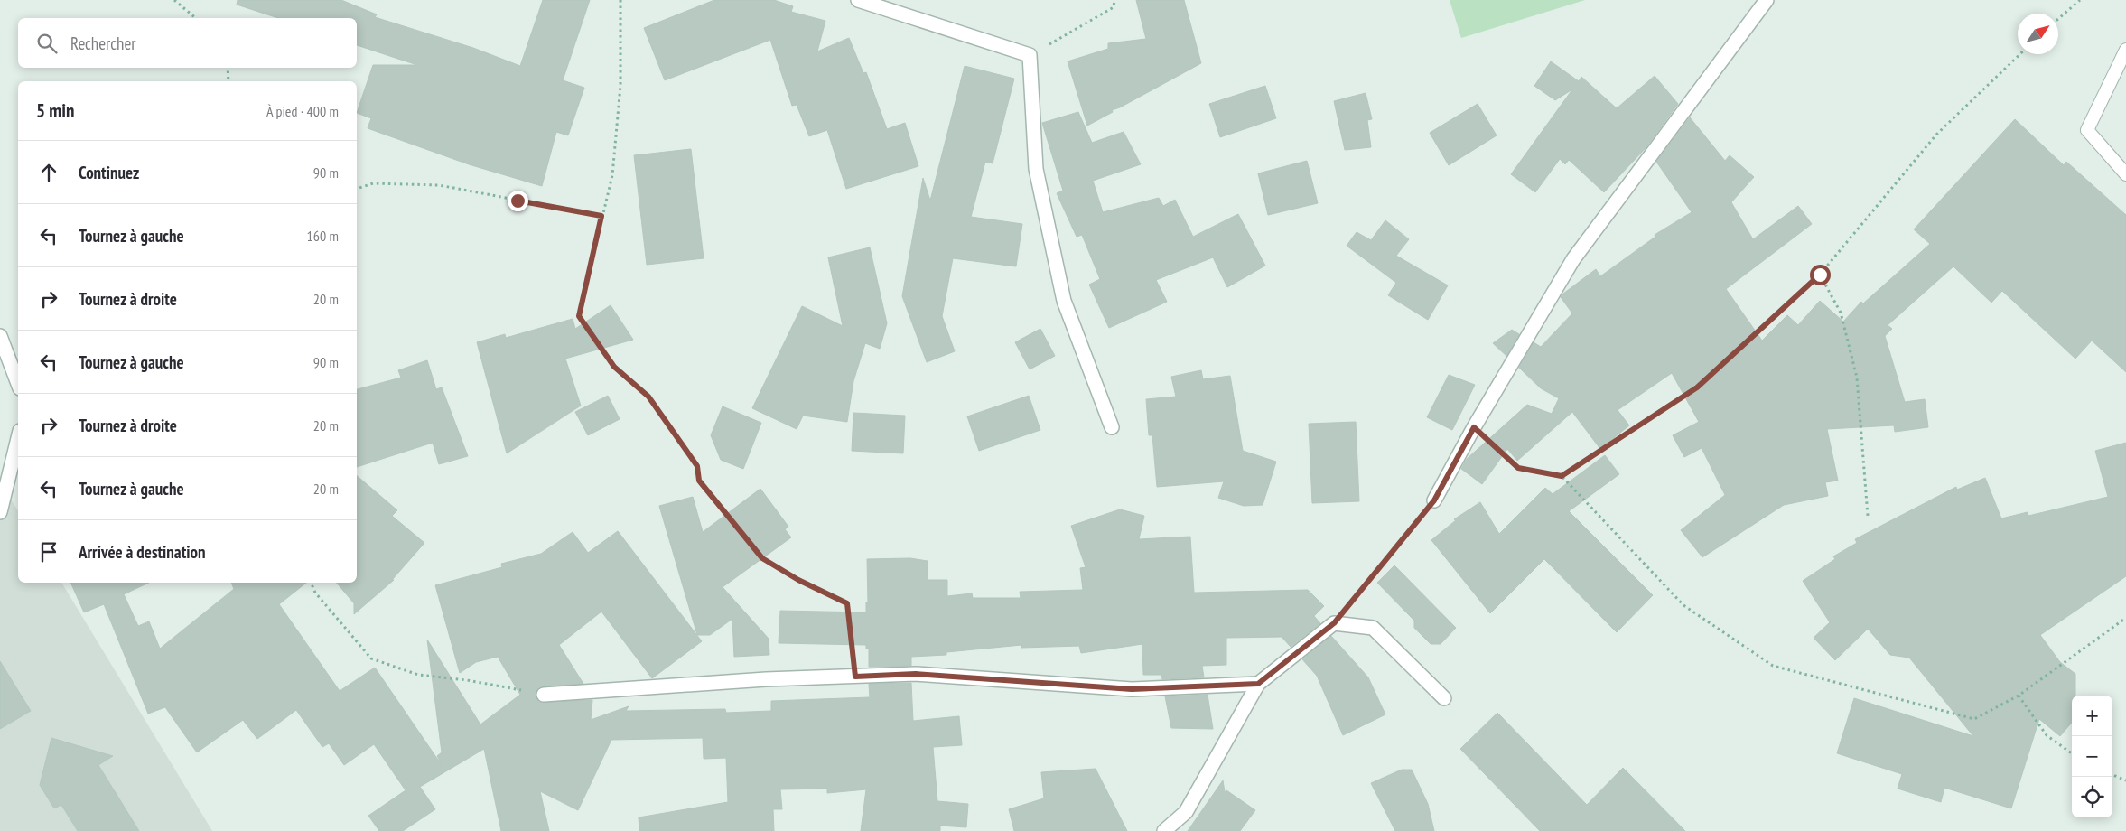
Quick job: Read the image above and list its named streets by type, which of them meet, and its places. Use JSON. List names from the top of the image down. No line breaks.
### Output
{"north":"top right","page":{"search":"Rechercher","heading":["5 min","À pied · 400 m"],"list":[["Continuez","90 m"],["Tournez à gauche","160 m"],["Tournez à droite","20 m"],["Tournez à gauche","90 m"],["Tournez à droite","20 m"],["Tournez à gauche","20 m"],"Arrivée à destination"],"map_buttons":["+","−"]}}
